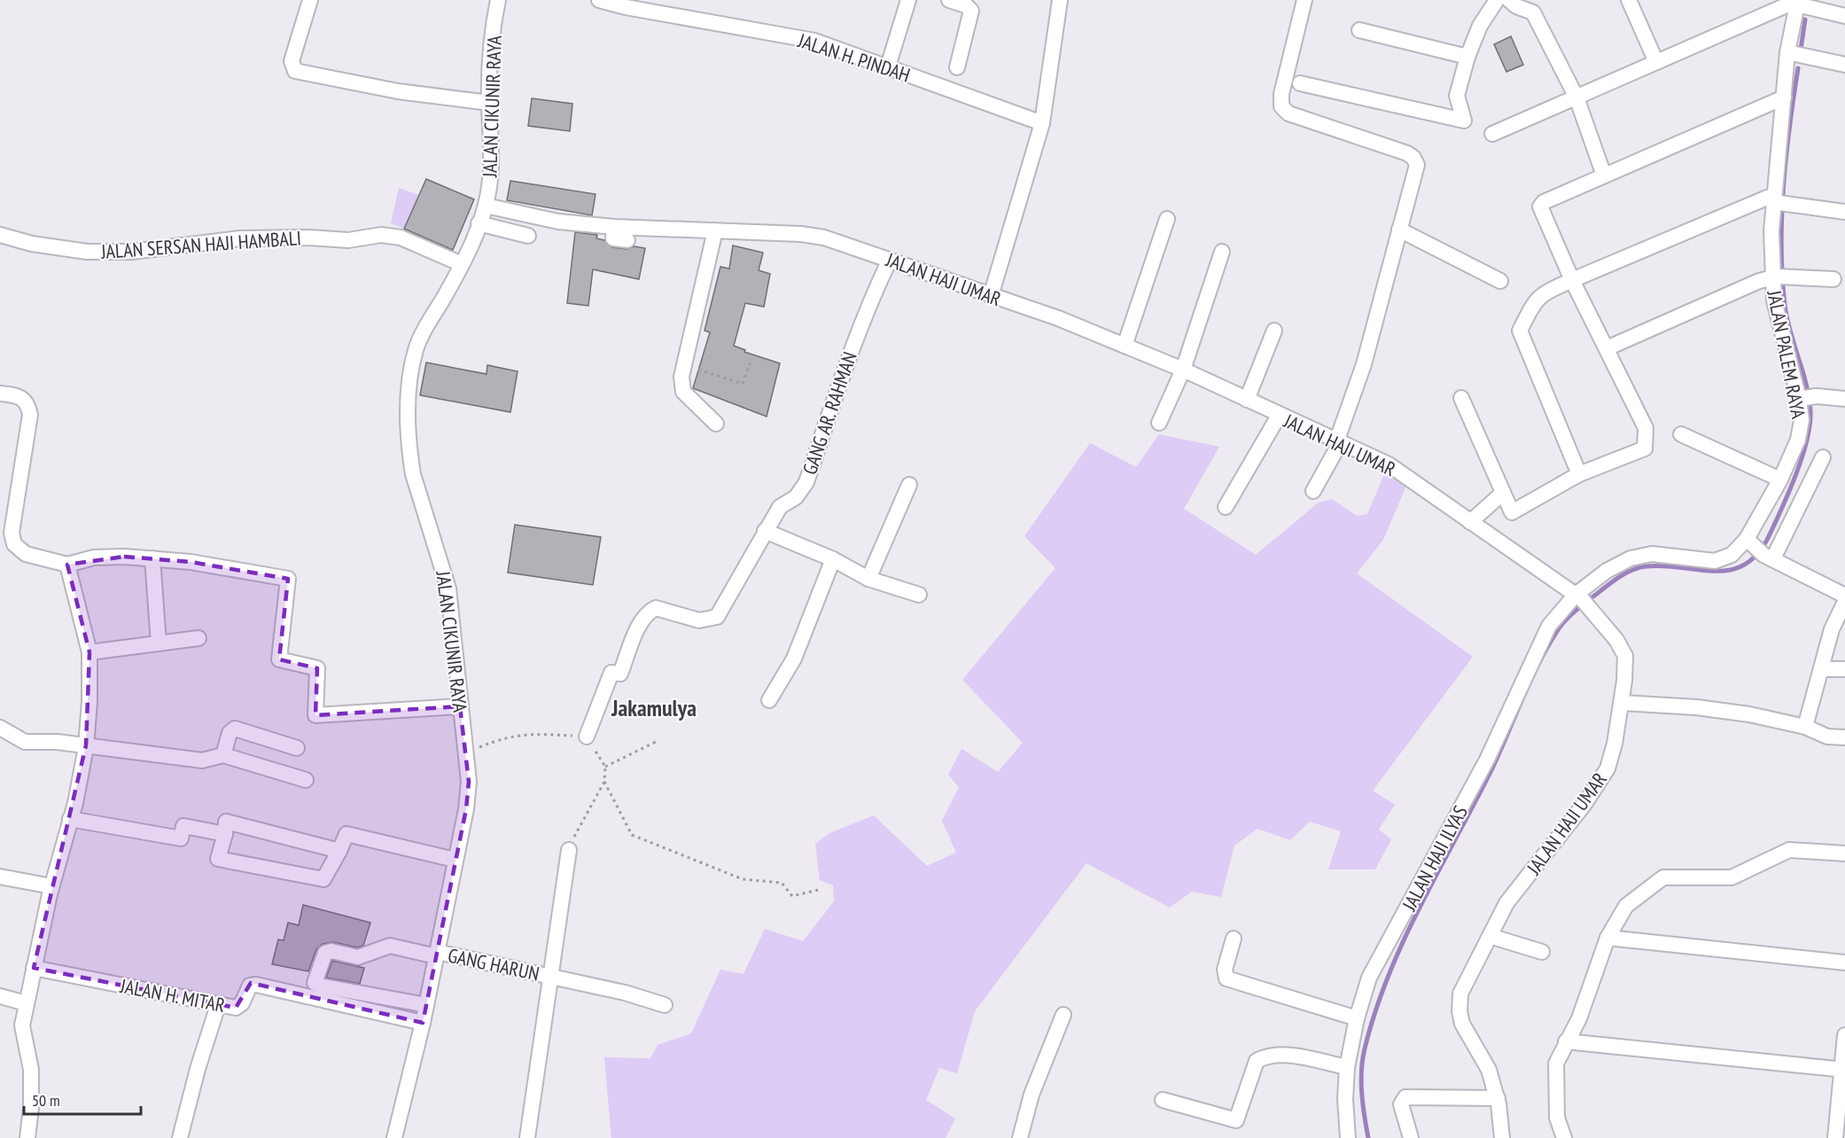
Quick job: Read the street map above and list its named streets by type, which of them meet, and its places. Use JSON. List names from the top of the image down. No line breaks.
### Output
{"streets":{"street":["JALAN H. PINDAH","JALAN CIKUNIR RAYA","JALAN SERSAN HAJI HAMBALI","JALAN HAJI UMAR","JALAN PALEM RAYA","GANG AR. RAHMAN","JALAN HAJI ILYAS","GANG HARUN","JALAN H. MITAR"]},"crossings":[["JALAN CIKUNIR RAYA","JALAN SERSAN HAJI HAMBALI"],["JALAN CIKUNIR RAYA","JALAN HAJI UMAR"],["JALAN CIKUNIR RAYA","GANG HARUN"],["JALAN CIKUNIR RAYA","JALAN H. MITAR"],["JALAN HAJI UMAR","JALAN PALEM RAYA"],["JALAN HAJI UMAR","GANG AR. RAHMAN"],["JALAN HAJI UMAR","JALAN HAJI ILYAS"],["JALAN PALEM RAYA","JALAN HAJI ILYAS"]],"districts":["Jakamulya"],"scale_bar":"50 m"}
